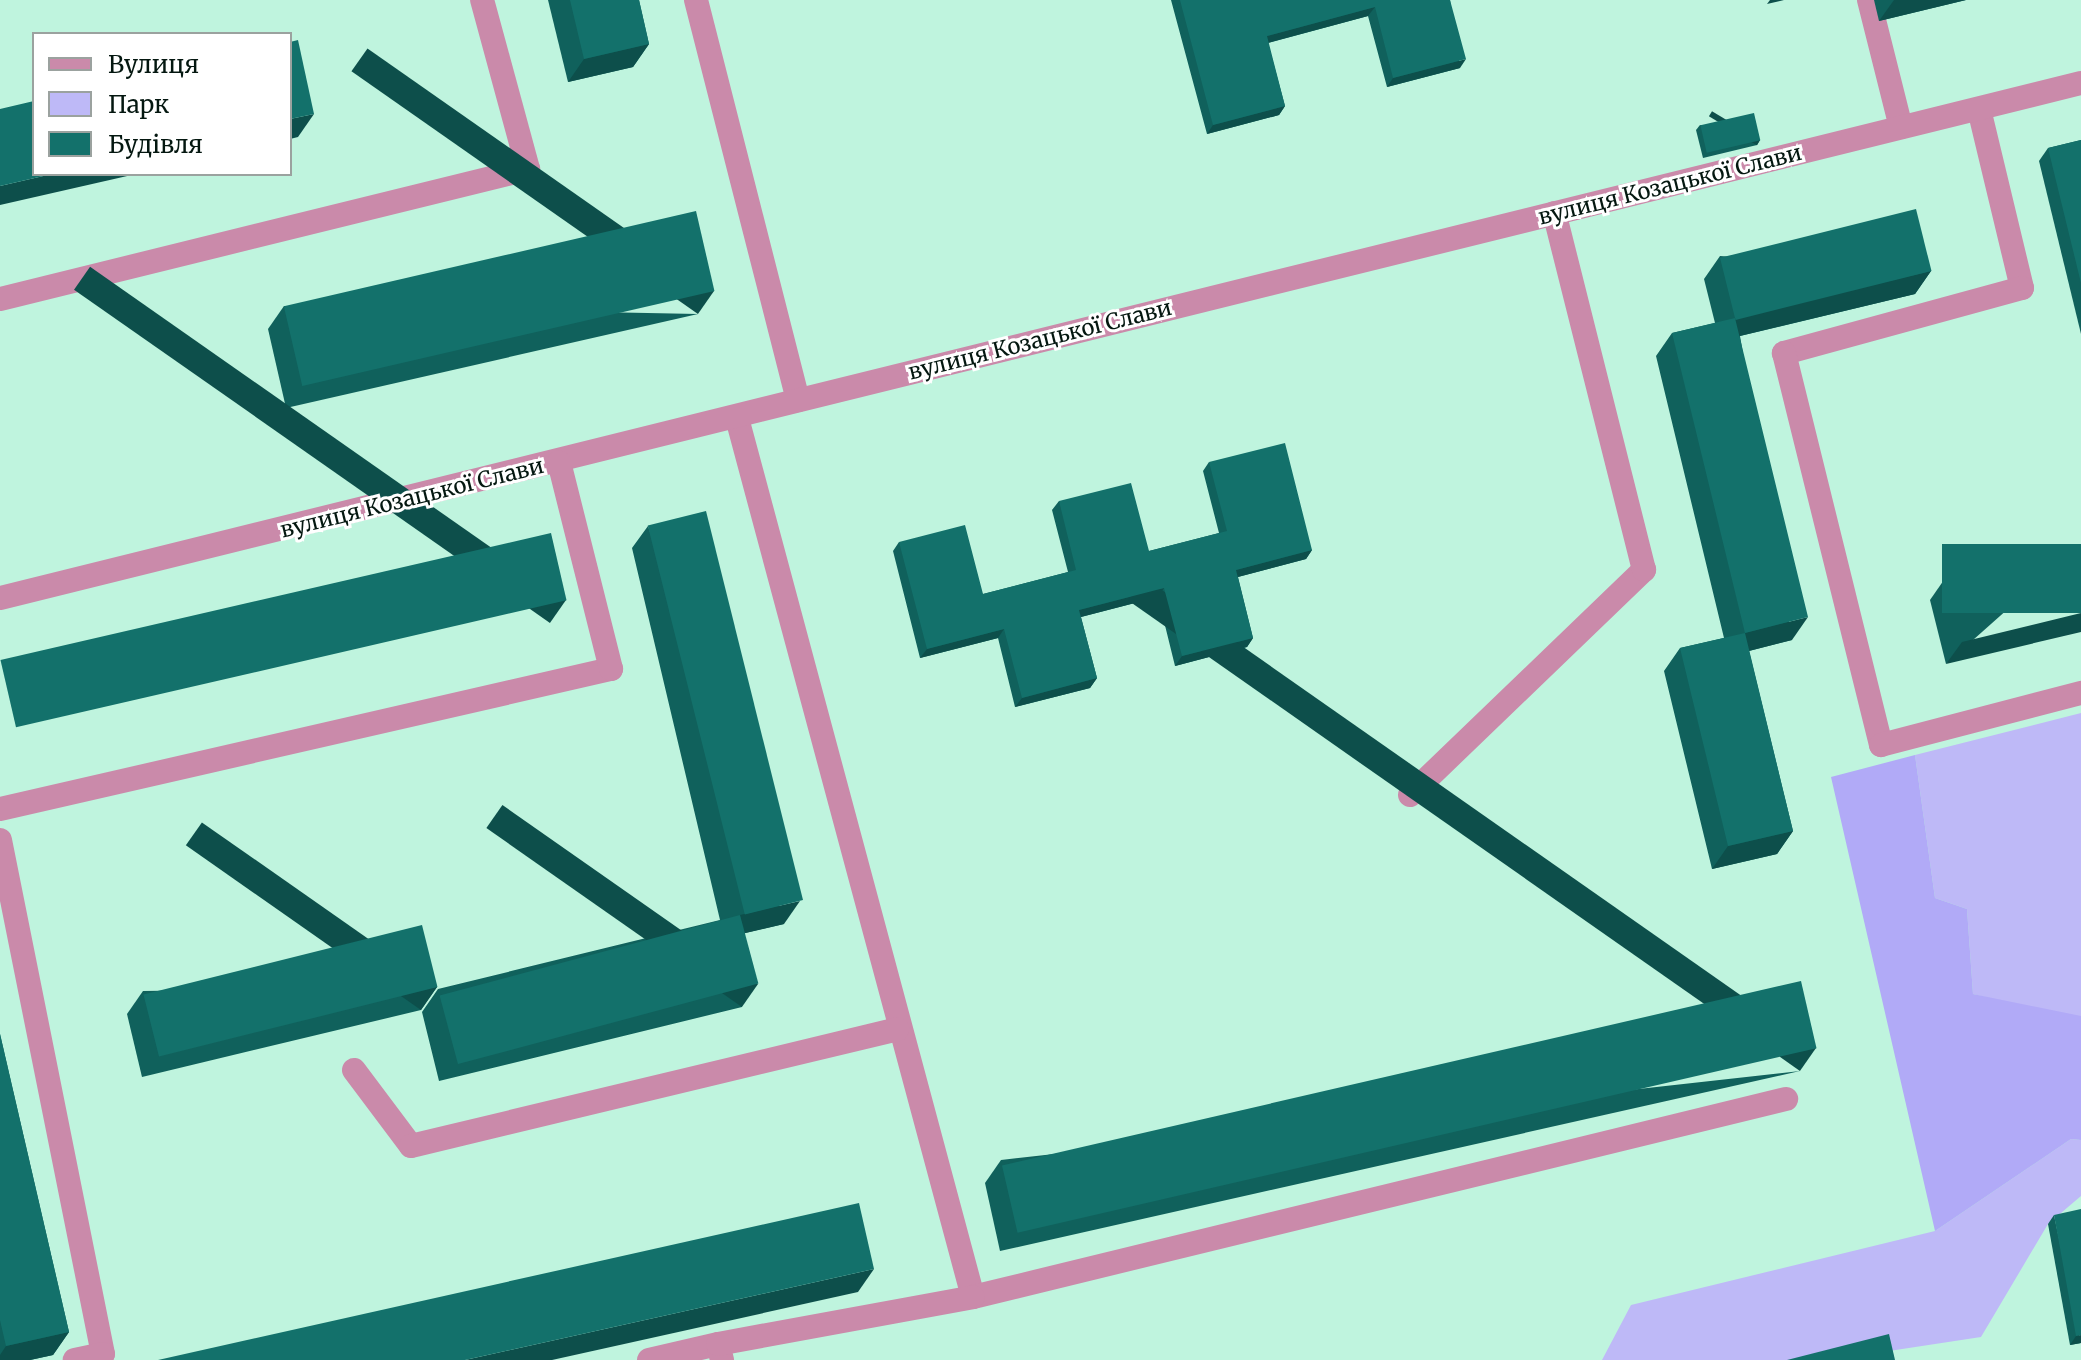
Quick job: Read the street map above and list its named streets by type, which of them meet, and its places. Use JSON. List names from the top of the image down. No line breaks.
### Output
{"streets":{"street":["вулиця Козацької Слави"]},"legend":["Вулиця","Парк","Будівля"]}
